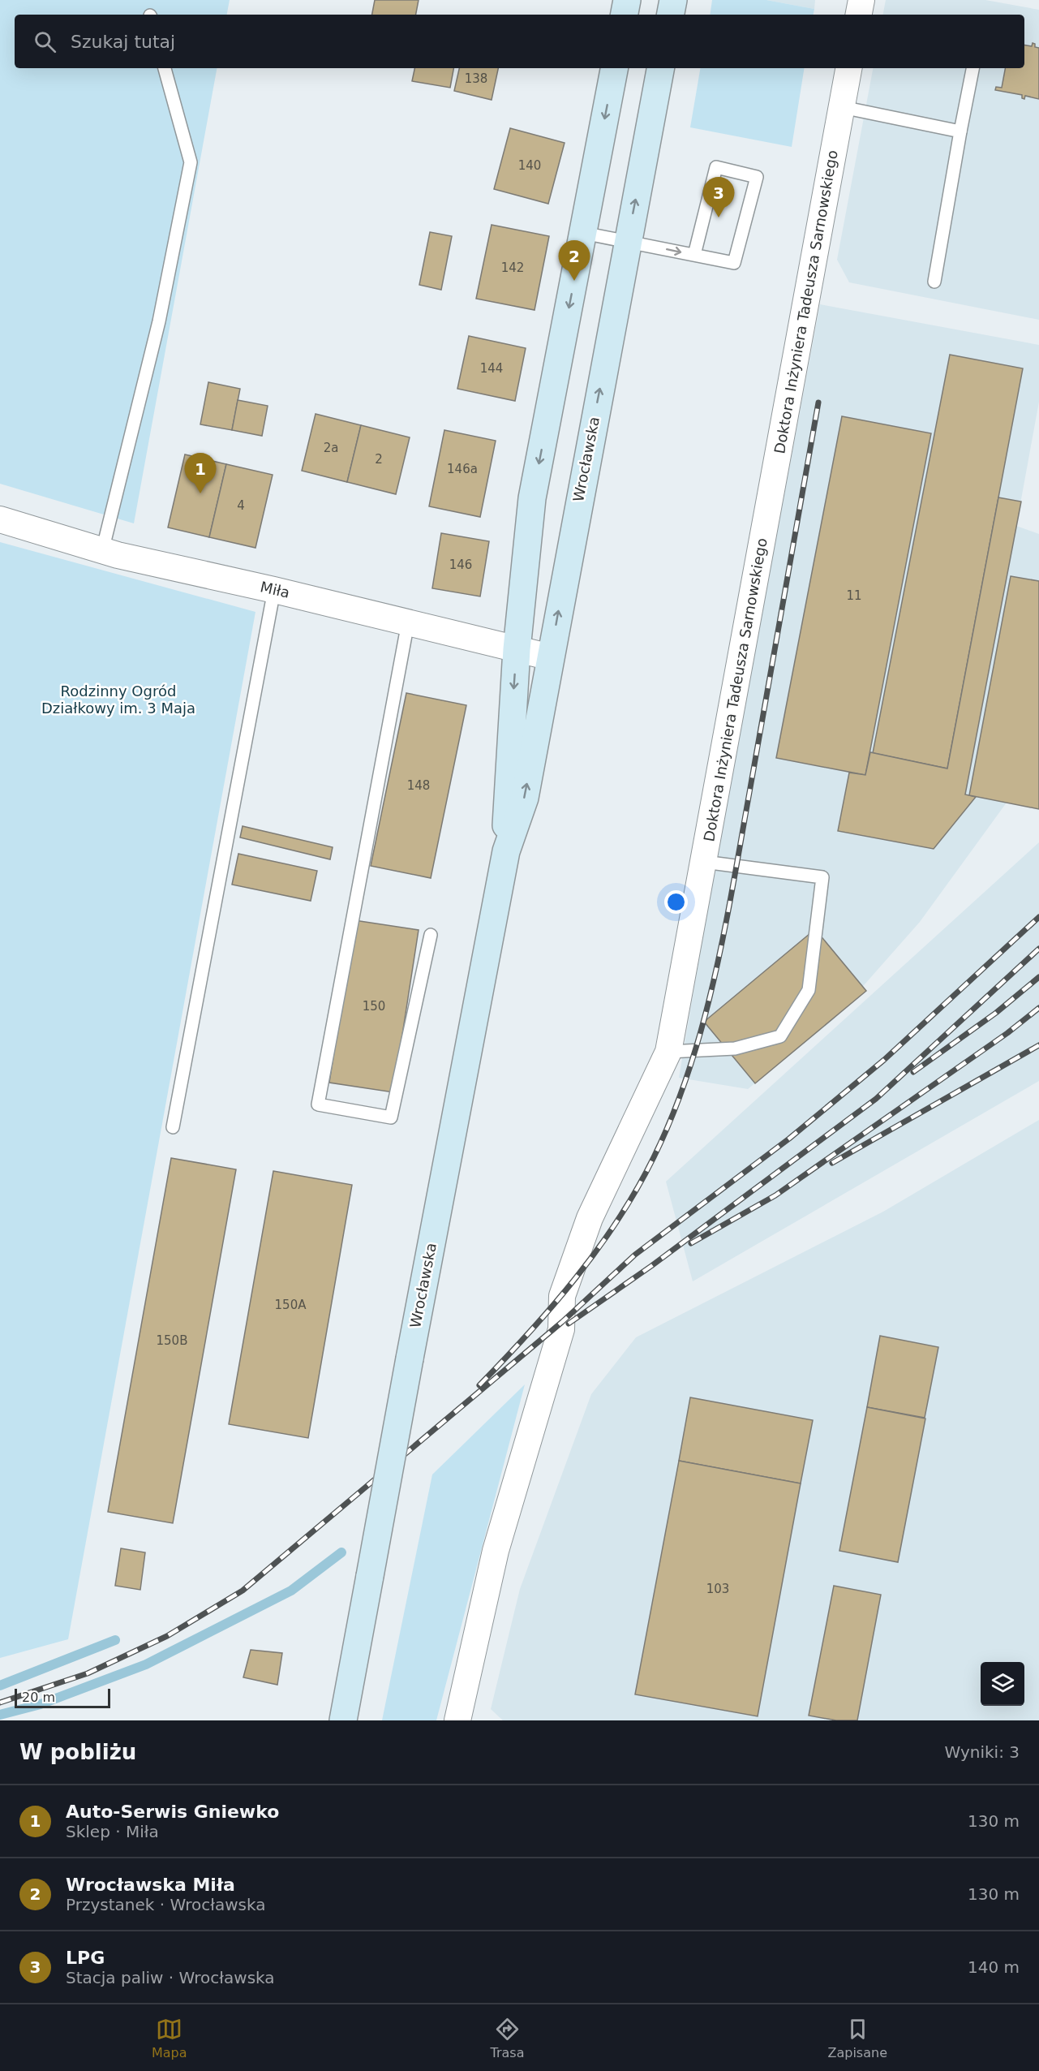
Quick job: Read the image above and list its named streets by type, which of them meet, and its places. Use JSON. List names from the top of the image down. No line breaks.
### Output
{"streets":{"main road":["Wrocławska"],"street":["Doktora Inżyniera Tadeusza Sarnowskiego","Miła"]},"crossings":[["Wrocławska","Miła"]],"parks":["Rodzinny Ogród Działkowy im. 3 Maja"],"house_numbers":["138","140","142","144","2a","2","146a","4","146","11","148","150","150A","150B","103"],"scale_bar":"20 m","page":{"search":"Szukaj tutaj","pins":["3","2","1"],"scale":"20 m","heading":["W pobliżu","Wyniki: 3"],"list":[{"mark":"1","name":"Auto-Serwis Gniewko","note":"Sklep · Miła","value":"130 m"},{"mark":"2","name":"Wrocławska Miła","note":"Przystanek · Wrocławska","value":"130 m"},{"mark":"3","name":"LPG","note":"Stacja paliw · Wrocławska","value":"140 m"}],"nav":["Mapa","Trasa","Zapisane"]}}
